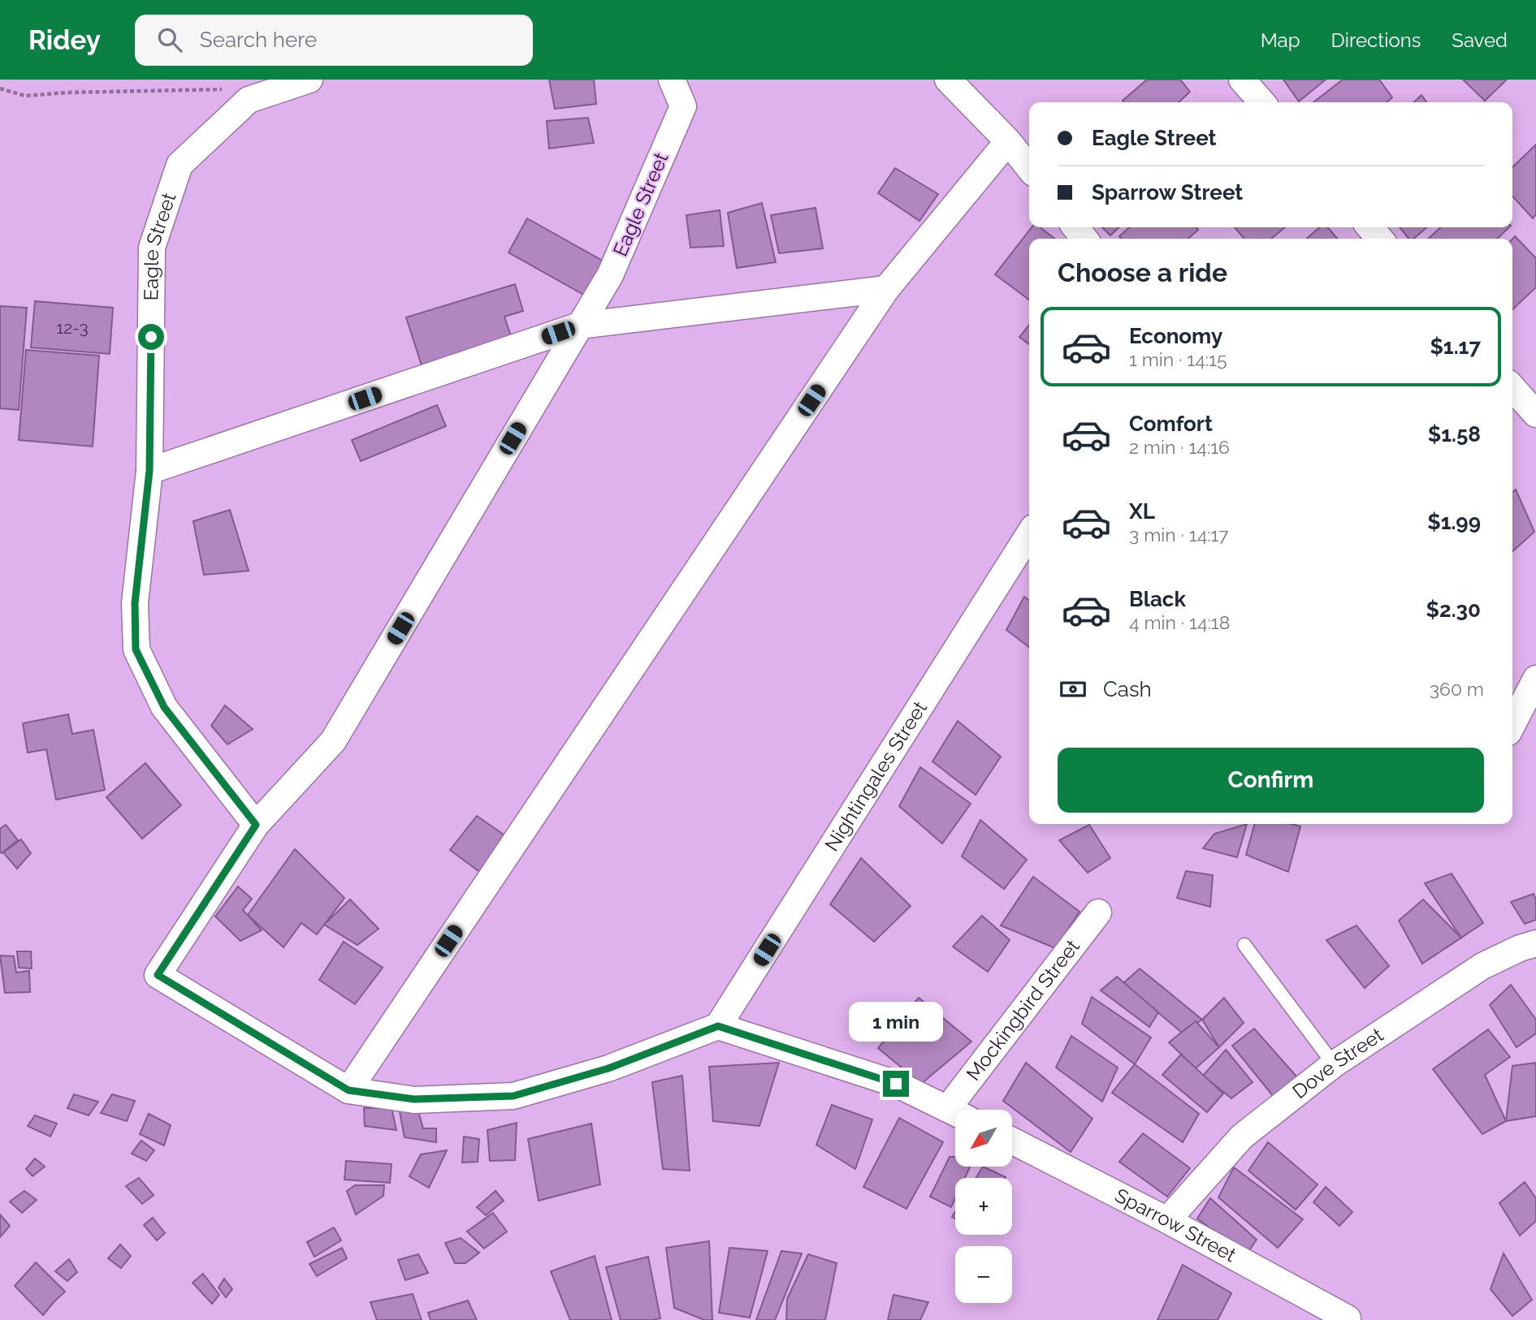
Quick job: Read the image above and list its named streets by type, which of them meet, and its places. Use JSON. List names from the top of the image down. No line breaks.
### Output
{"streets":{"street":["Eagle Street","Nightingales Street","Mockingbird Street","Dove Street","Sparrow Street"]},"crossings":[["Dove Street","Sparrow Street"]],"house_numbers":["12-3"],"north":"bottom left","page":{"header":"Ridey","search":"Search here","nav":["Map","Directions","Saved"],"banner":["Eagle Street","Sparrow Street"],"heading":"Choose a ride","list":[{"name":"Economy","note":"1 min · 14:15","value":"$1.17"},{"name":"Comfort","note":"2 min · 14:16","value":"$1.58"},{"name":"XL","note":"3 min · 14:17","value":"$1.99"},{"name":"Black","note":"4 min · 14:18","value":"$2.30"}],"pay":["Cash","360 m"],"buttons":"Confirm","bubble":"1 min","map_buttons":["+","−"]}}
